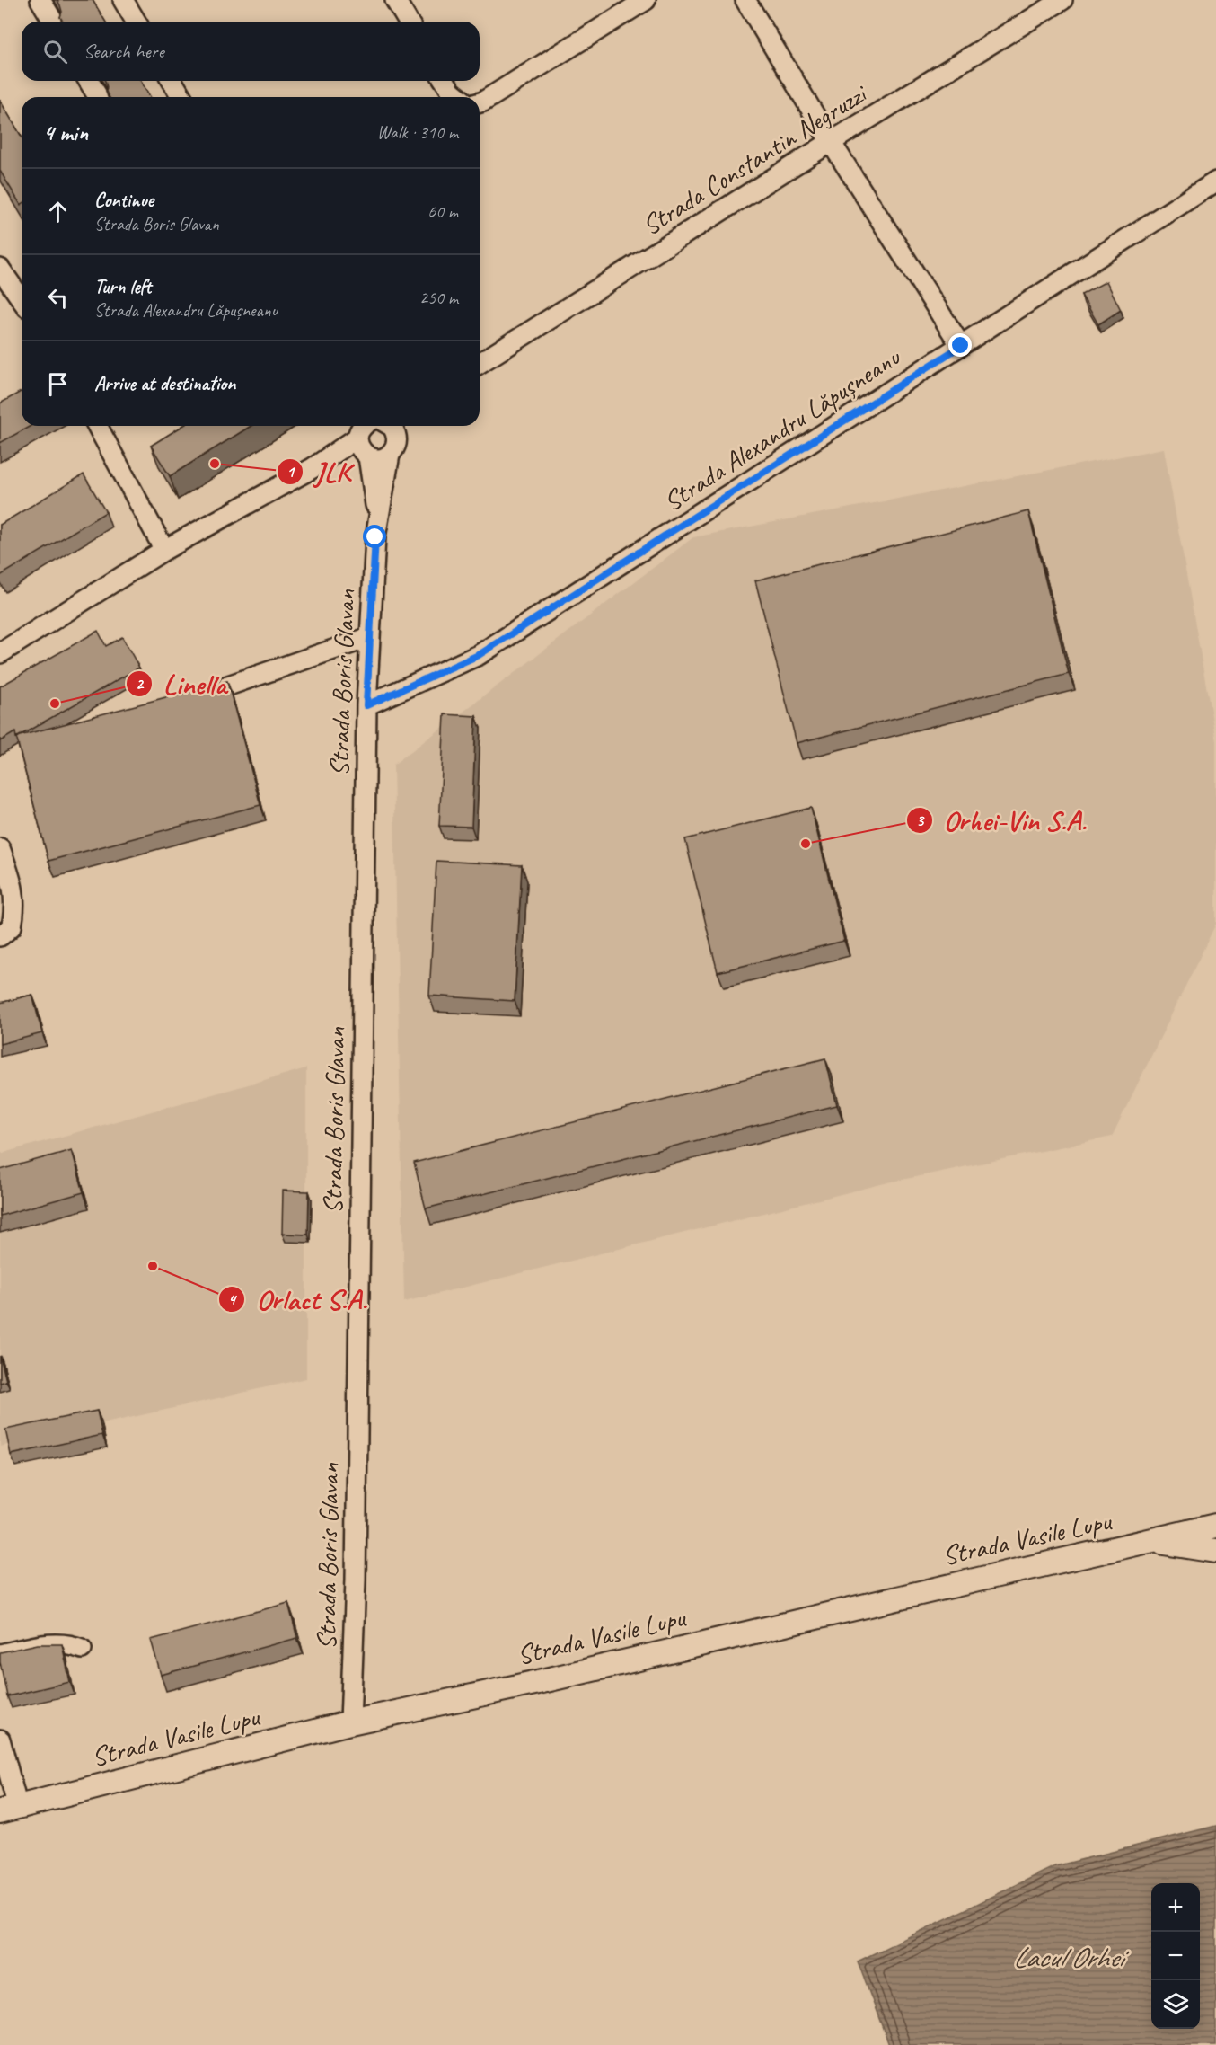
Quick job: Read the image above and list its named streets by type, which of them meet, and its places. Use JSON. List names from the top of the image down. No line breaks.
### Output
{"streets":{"main road":["Strada Vasile Lupu"],"street":["Strada Constantin Negruzzi","Strada Alexandru Lăpușneanu","Strada Boris Glavan"]},"crossings":[["Strada Alexandru Lăpușneanu","Strada Boris Glavan"],["Strada Boris Glavan","Strada Vasile Lupu"]],"water":["Lacul Orhei"],"places":["JLK","Linella","Orhei-Vin S.A.","Orlact S.A."],"page":{"search":"Search here","heading":["4 min","Walk · 310 m"],"list":[["Continue","Strada Boris Glavan","60 m"],["Turn left","Strada Alexandru Lăpușneanu","250 m"],"Arrive at destination"],"map_buttons":["+","−"]}}
